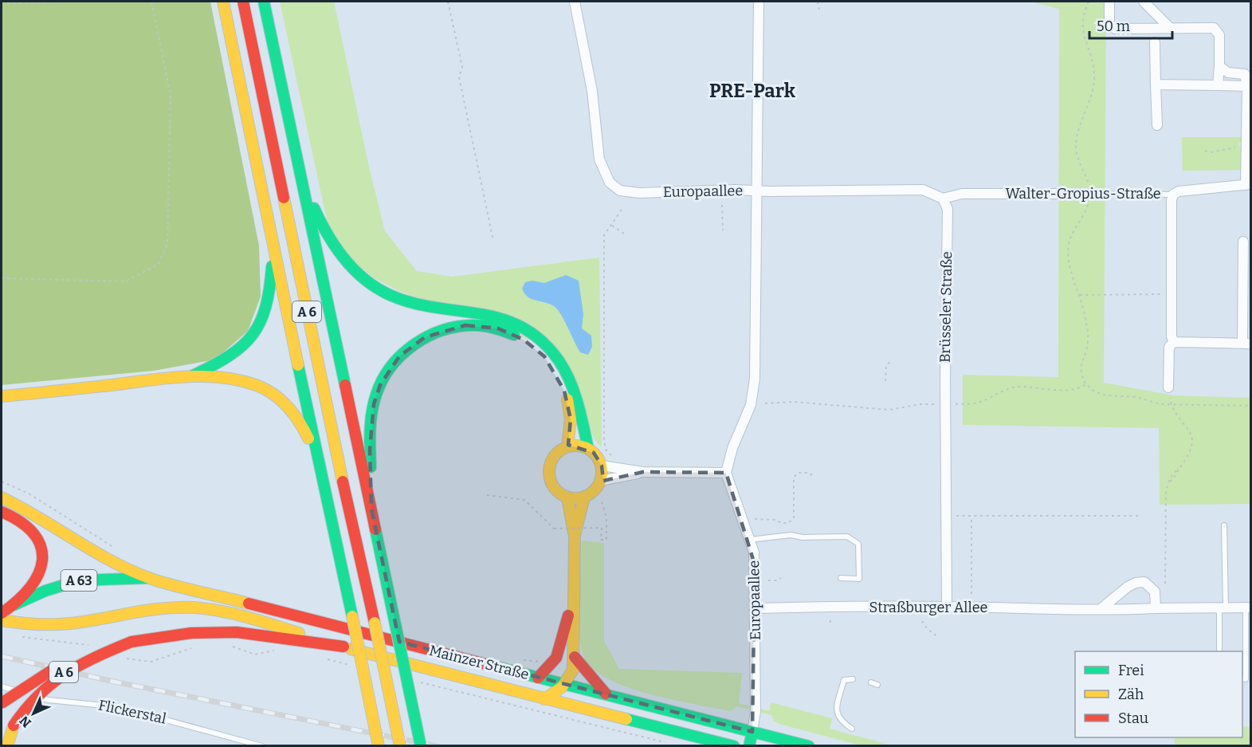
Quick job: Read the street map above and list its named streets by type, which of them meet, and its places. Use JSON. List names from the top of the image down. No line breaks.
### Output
{"streets":{"main road":["A 6","A 63","Mainzer Straße"],"street":["Europaallee","Walter-Gropius-Straße","Brüsseler Straße","Straßburger Allee"],"lane":["Flickerstal"]},"crossings":[["Europaallee","Straßburger Allee"],["Europaallee","Mainzer Straße"],["Walter-Gropius-Straße","Brüsseler Straße"],["Brüsseler Straße","Straßburger Allee"],["A 63","Mainzer Straße"]],"districts":["PRE-Park"],"legend":["Frei","Zäh","Stau"],"scale_bar":"50 m","north":"bottom left"}
